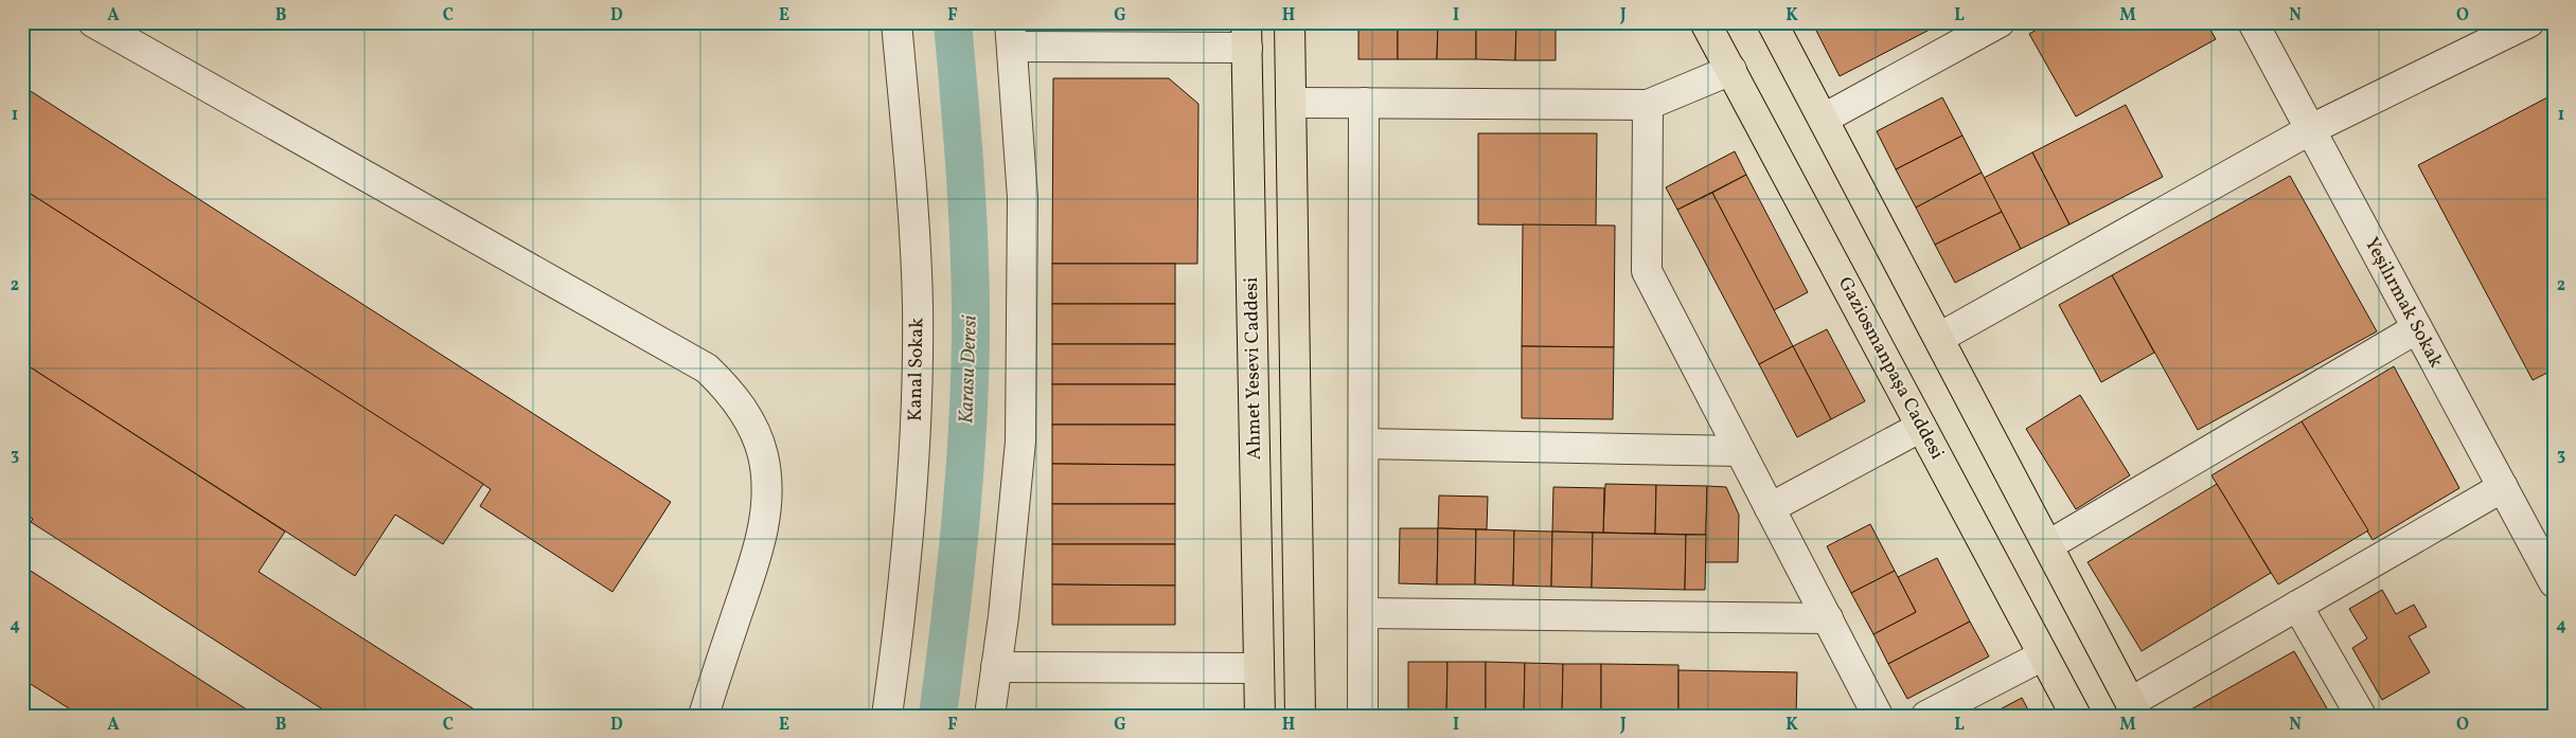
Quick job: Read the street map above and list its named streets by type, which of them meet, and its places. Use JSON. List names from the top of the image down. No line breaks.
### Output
{"streets":{"main road":["Ahmet Yesevi Caddesi","Gaziosmanpaşa Caddesi"],"street":["Yeşilırmak Sokak","Kanal Sokak"]},"water":["Karasu Deresi"],"grid":{"columns":["A","B","C","D","E","F","G","H","I","J","K","L","M","N","O"],"rows":["1","2","3","4"]}}
